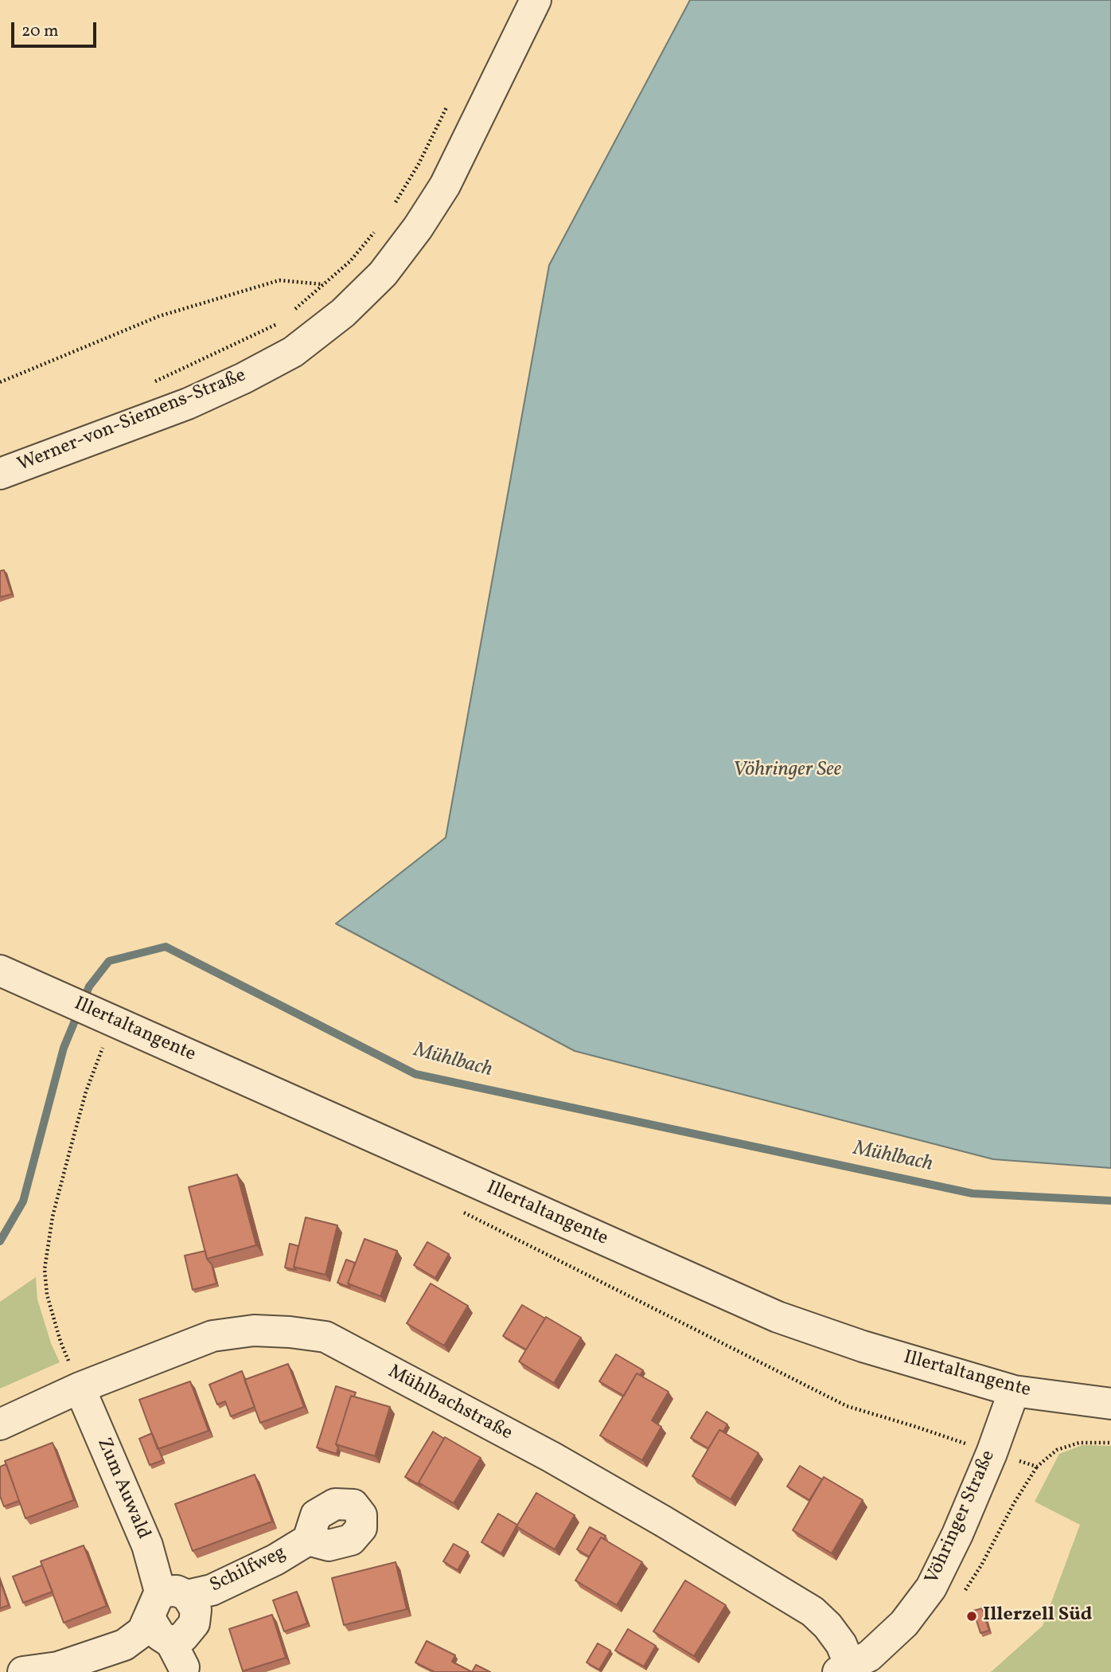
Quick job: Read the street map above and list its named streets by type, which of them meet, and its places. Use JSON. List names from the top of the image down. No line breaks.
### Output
{"streets":{"street":["Werner-von-Siemens-Straße","Illertaltangente","Mühlbachstraße","Zum Auwald","Vöhringer Straße","Schilfweg"]},"crossings":[["Illertaltangente","Vöhringer Straße"],["Mühlbachstraße","Zum Auwald"],["Mühlbachstraße","Vöhringer Straße"],["Zum Auwald","Schilfweg"]],"water":["Vöhringer See","Mühlbach"],"places":["Illerzell Süd"],"scale_bar":"20 m"}
